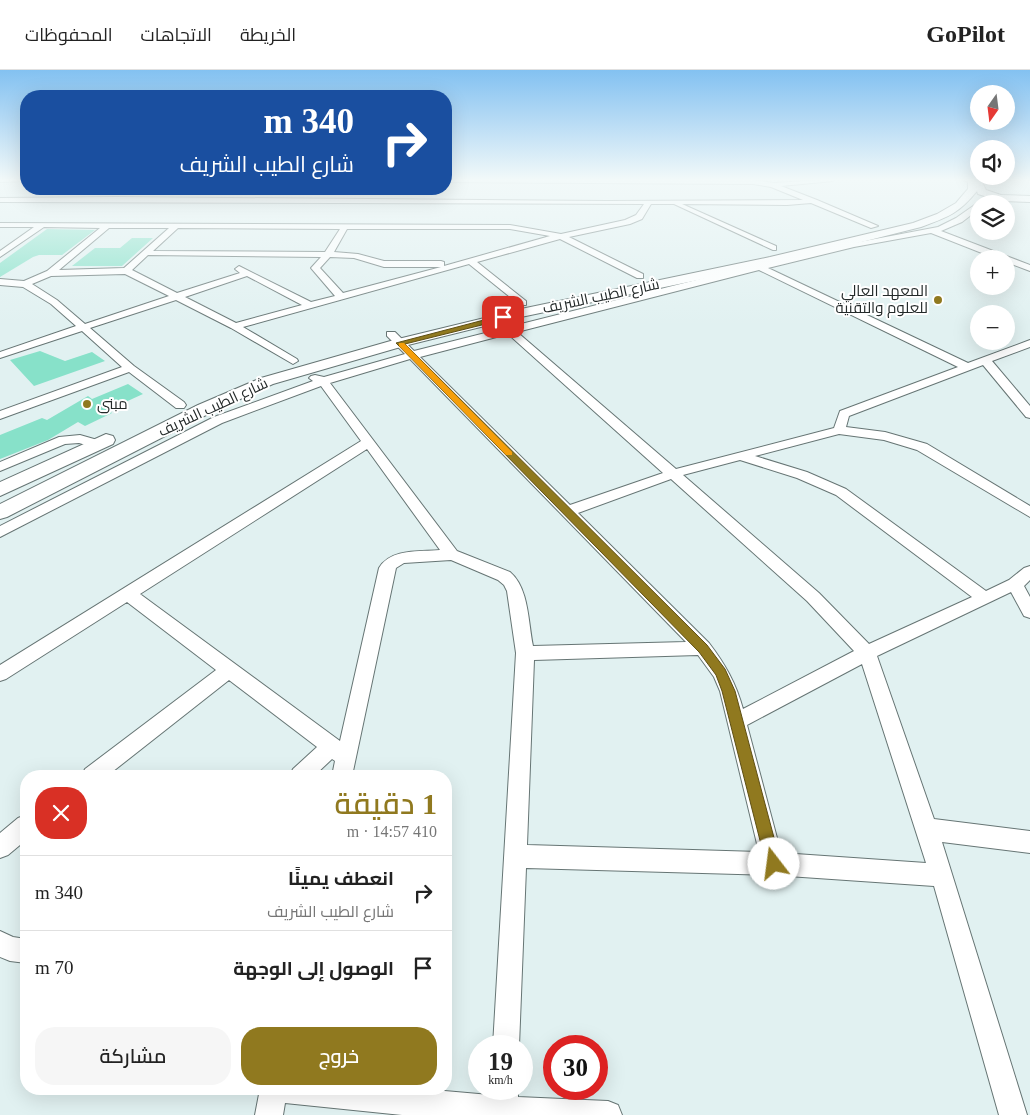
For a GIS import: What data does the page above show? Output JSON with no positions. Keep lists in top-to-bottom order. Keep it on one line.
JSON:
{"streets":{"main road":["شارع الطيب الشريف"]},"places":["المعهد العالي للعلوم والتقنية","مبنى"],"north":"bottom","page":{"header":"GoPilot","nav":["الخريطة","الاتجاهات","المحفوظات"],"map_buttons":["+","−"],"turn":["340 m","شارع الطيب الشريف"],"heading":["1 دقيقة","410 m · 14:57"],"list":[{"name":"انعطف يمينًا","note":"شارع الطيب الشريف","value":"340 m"},{"name":"الوصول إلى الوجهة","value":"70 m"}],"buttons":["خروج","مشاركة"],"speed":"19 km/h","limit":"30"}}
